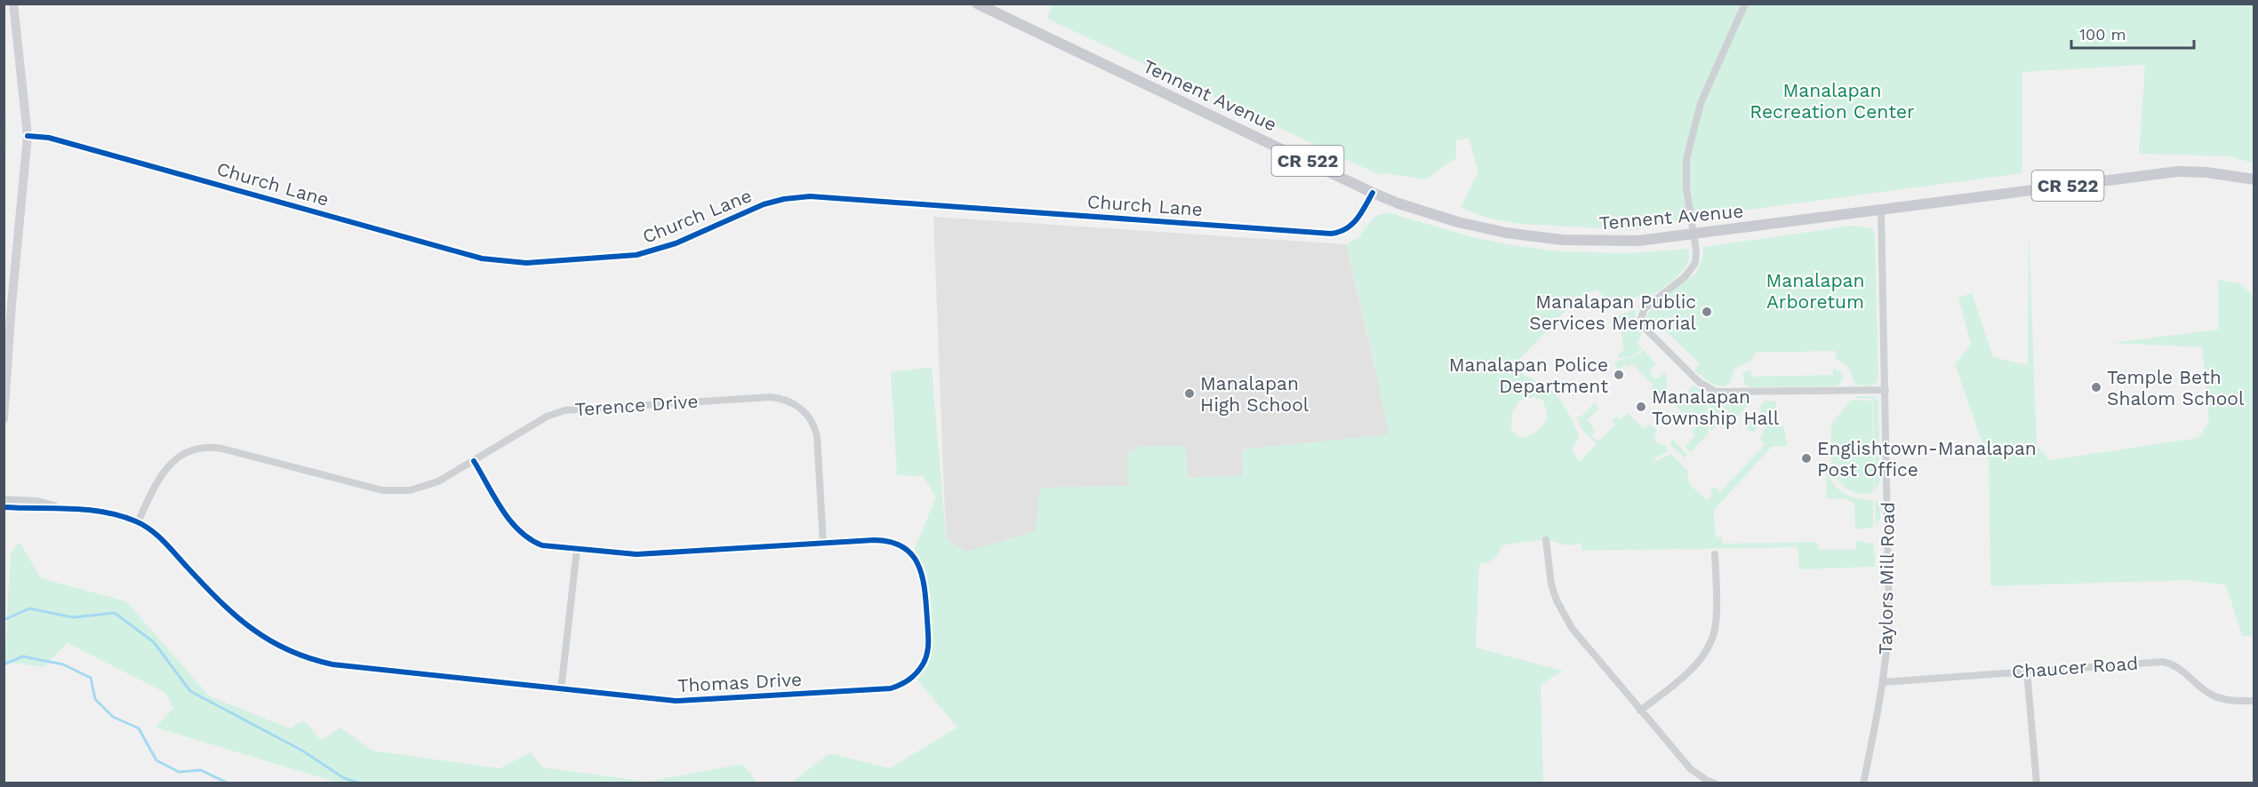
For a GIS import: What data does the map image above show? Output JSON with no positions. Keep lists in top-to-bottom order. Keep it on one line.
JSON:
{"streets":{"main road":["Tennent Avenue","CR 522"],"street":["Church Lane","Terence Drive","Taylors Mill Road","Chaucer Road","Thomas Drive"]},"crossings":[["Tennent Avenue","Church Lane"],["Tennent Avenue","Taylors Mill Road"],["Terence Drive","Thomas Drive"],["Taylors Mill Road","Chaucer Road"]],"parks":["Manalapan Recreation Center","Manalapan Arboretum"],"places":["Manalapan Public Services Memorial","Manalapan Police Department","Temple Beth Shalom School","Manalapan High School","Manalapan Township Hall","Englishtown-Manalapan Post Office"],"scale_bar":"100 m"}
